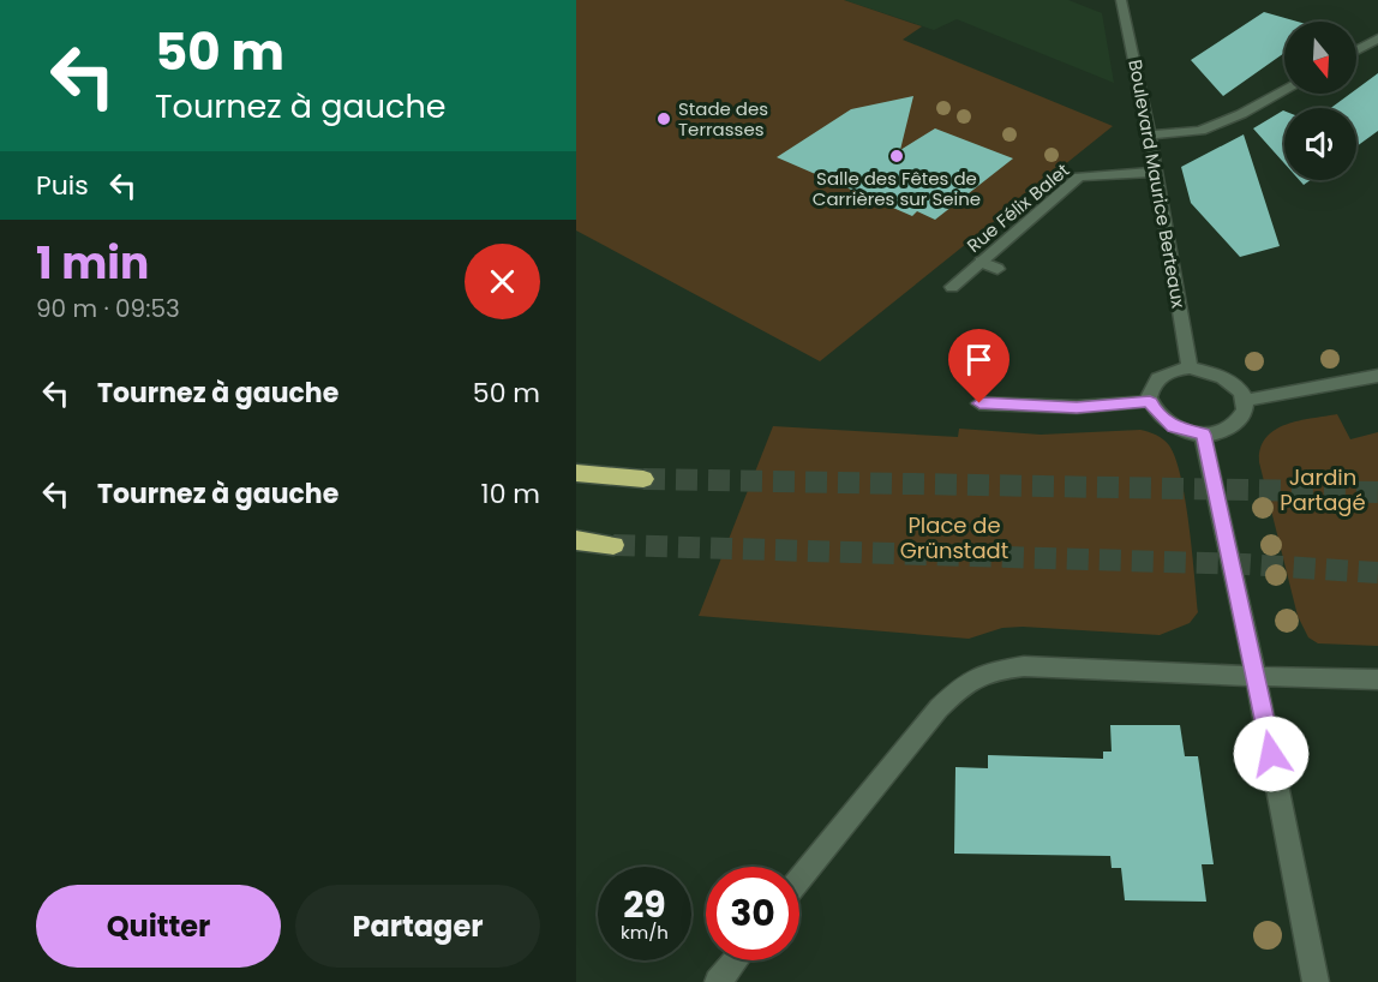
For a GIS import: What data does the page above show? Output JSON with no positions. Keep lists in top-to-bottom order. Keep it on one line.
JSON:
{"streets":{"street":["Boulevard Maurice Berteaux","Rue Félix Balet"]},"crossings":[["Boulevard Maurice Berteaux","Rue Félix Balet"]],"parks":["Jardin Partagé","Place de Grünstadt"],"places":["Stade des Terrasses","Salle des Fêtes de Carrières sur Seine"],"north":"bottom","page":{"turn":["50 m","Tournez à gauche"],"then":"Puis","heading":["1 min","90 m · 09:53"],"list":[{"name":"Tournez à gauche","value":"50 m"},{"name":"Tournez à gauche","value":"10 m"}],"speed":"29 km/h","limit":"30","buttons":["Quitter","Partager"]}}
